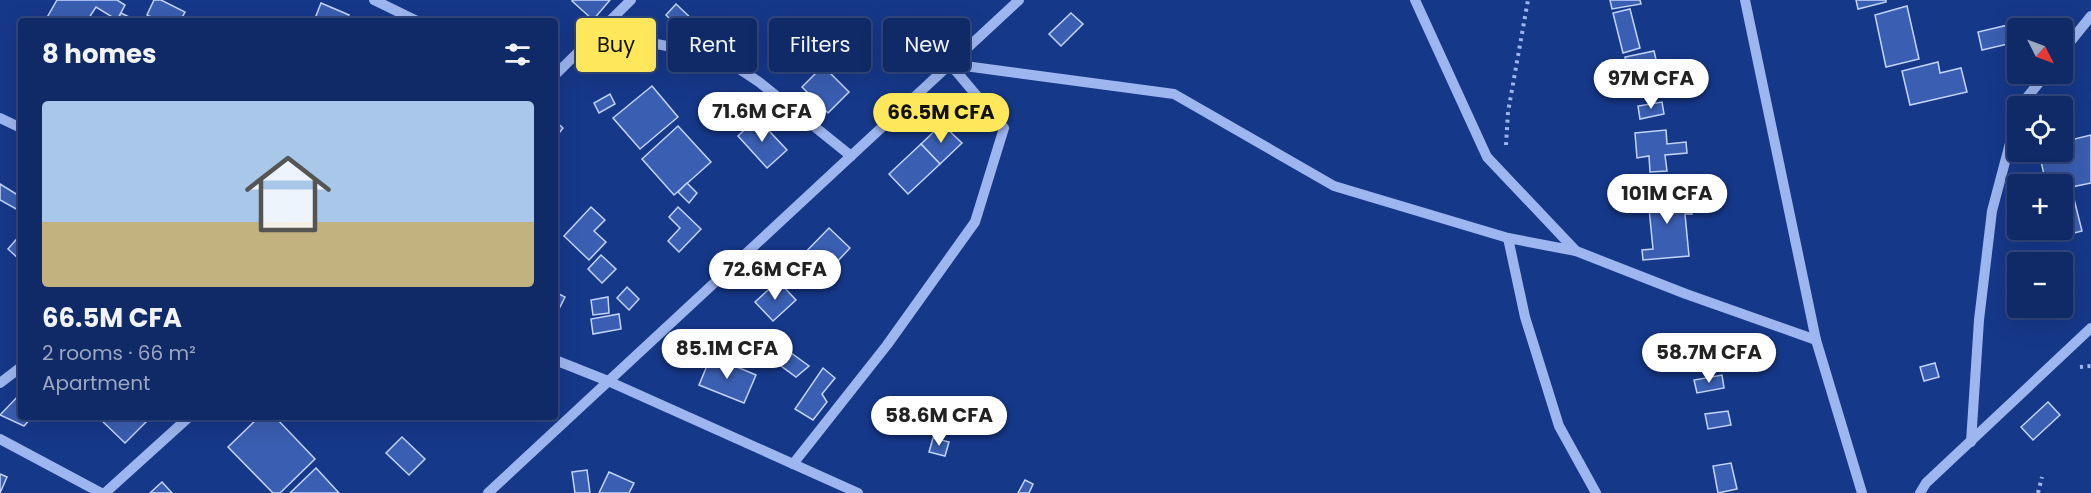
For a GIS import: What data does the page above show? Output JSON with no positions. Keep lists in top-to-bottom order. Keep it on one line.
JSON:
{"north":"bottom right","page":{"map_buttons":["+","−"],"chip":["Buy","Rent","Filters","New"],"heading":"8 homes","price":["97M CFA","71.6M CFA","66.5M CFA","101M CFA","72.6M CFA","85.1M CFA","58.7M CFA","58.6M CFA"],"list":[{"name":"66.5M CFA","note":"2 rooms · 66 m² · Apartment"}]}}
